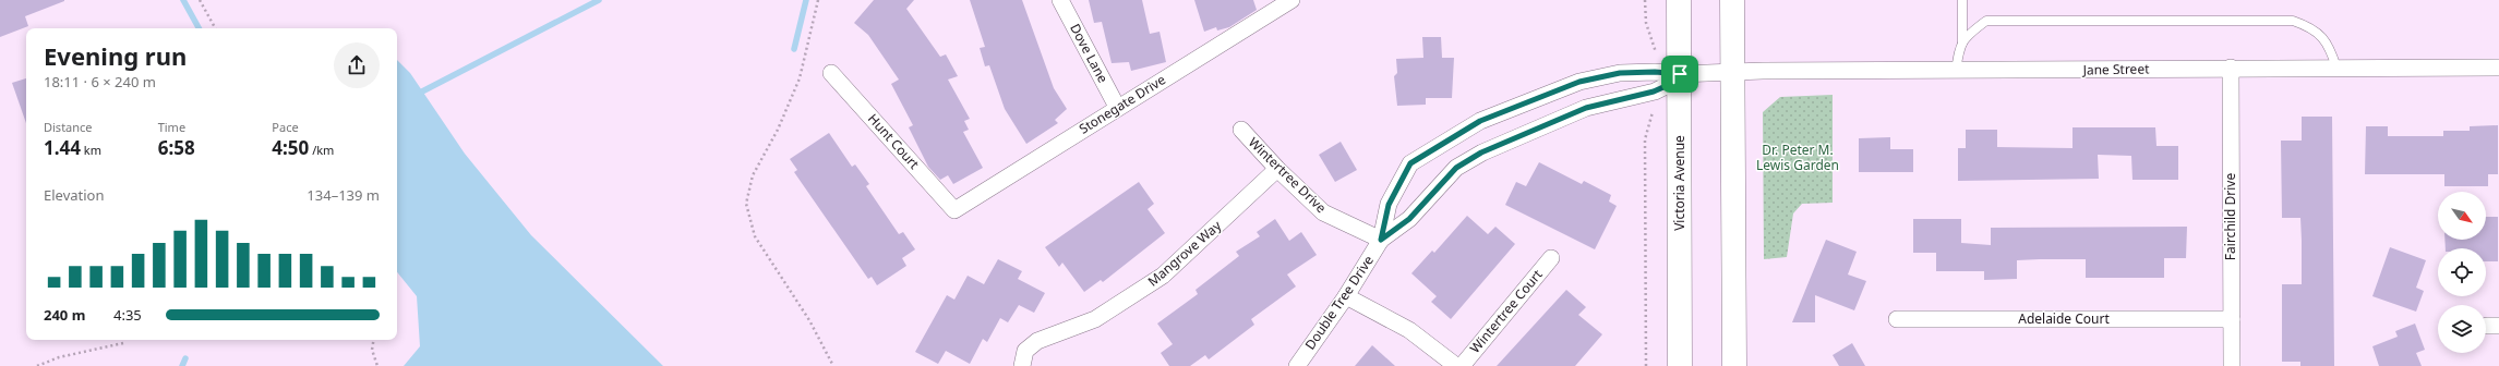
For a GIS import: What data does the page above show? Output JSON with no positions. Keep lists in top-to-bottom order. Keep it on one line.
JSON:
{"streets":{"main road":["Victoria Avenue"],"street":["Dove Lane","Jane Street","Stonegate Drive","Hunt Court","Wintertree Drive","Fairchild Drive","Mangrove Way","Double Tree Drive","Wintertree Court","Adelaide Court"]},"crossings":[["Dove Lane","Stonegate Drive"],["Jane Street","Fairchild Drive"],["Jane Street","Double Tree Drive"],["Stonegate Drive","Hunt Court"],["Wintertree Drive","Mangrove Way"],["Wintertree Drive","Double Tree Drive"],["Victoria Avenue","Double Tree Drive"],["Fairchild Drive","Adelaide Court"]],"parks":["Dr. Peter M. Lewis Garden"],"north":"bottom right","page":{"heading":["Evening run","18:11 · 6 × 240 m"],"stats":[["Distance","1.44 km"],["Time","6:58"],["Pace","4:50 /km"]],"chart":["Elevation","134–139 m"],"list":[{"name":"240 m","note":"4:35"}]}}
